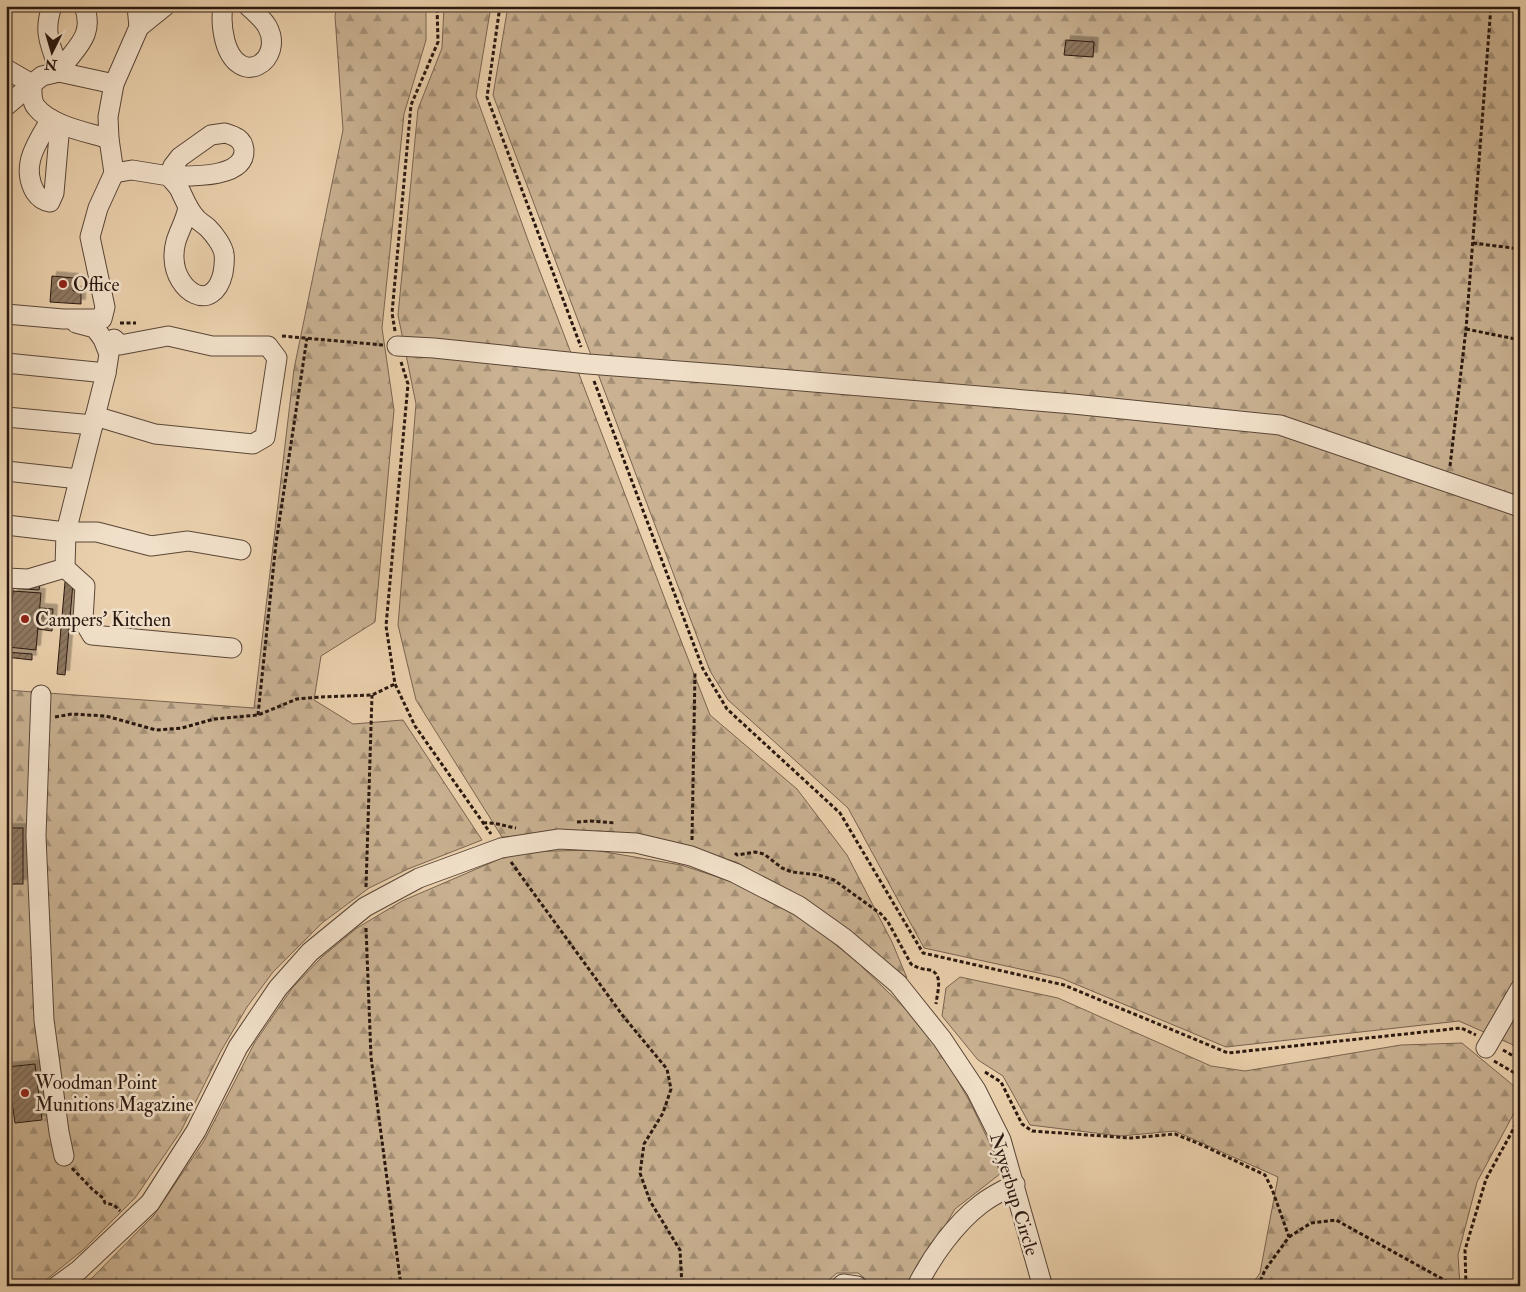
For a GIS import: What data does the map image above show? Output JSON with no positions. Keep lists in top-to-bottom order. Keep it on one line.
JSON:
{"streets":{"street":["Nyyerbup Circle"]},"places":["Office","Campers' Kitchen","Woodman Point Munitions Magazine"],"north":"bottom"}
